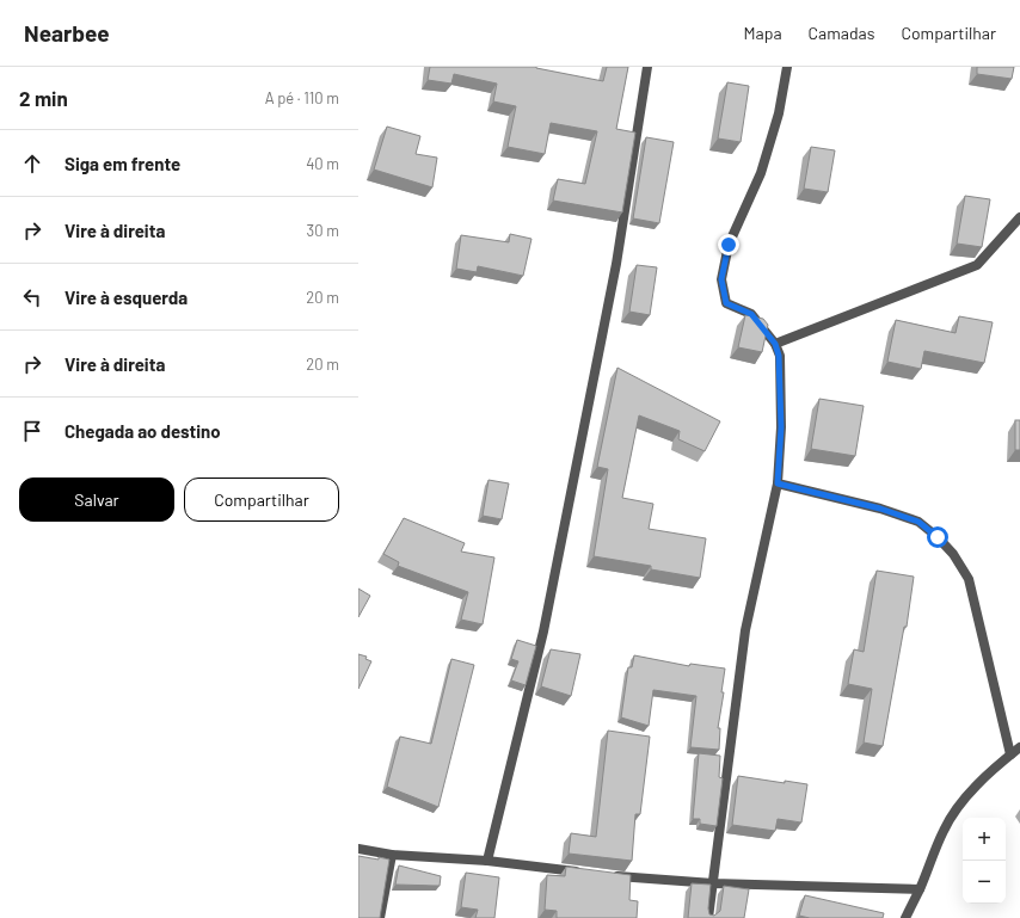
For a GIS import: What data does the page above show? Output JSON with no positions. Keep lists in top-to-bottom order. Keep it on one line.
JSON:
{"page":{"header":"Nearbee","nav":["Mapa","Camadas","Compartilhar"],"heading":["2 min","A pé · 110 m"],"list":[["Siga em frente","40 m"],["Vire à direita","30 m"],["Vire à esquerda","20 m"],["Vire à direita","20 m"],"Chegada ao destino"],"buttons":["Salvar","Compartilhar"],"map_buttons":["+","−"]}}
